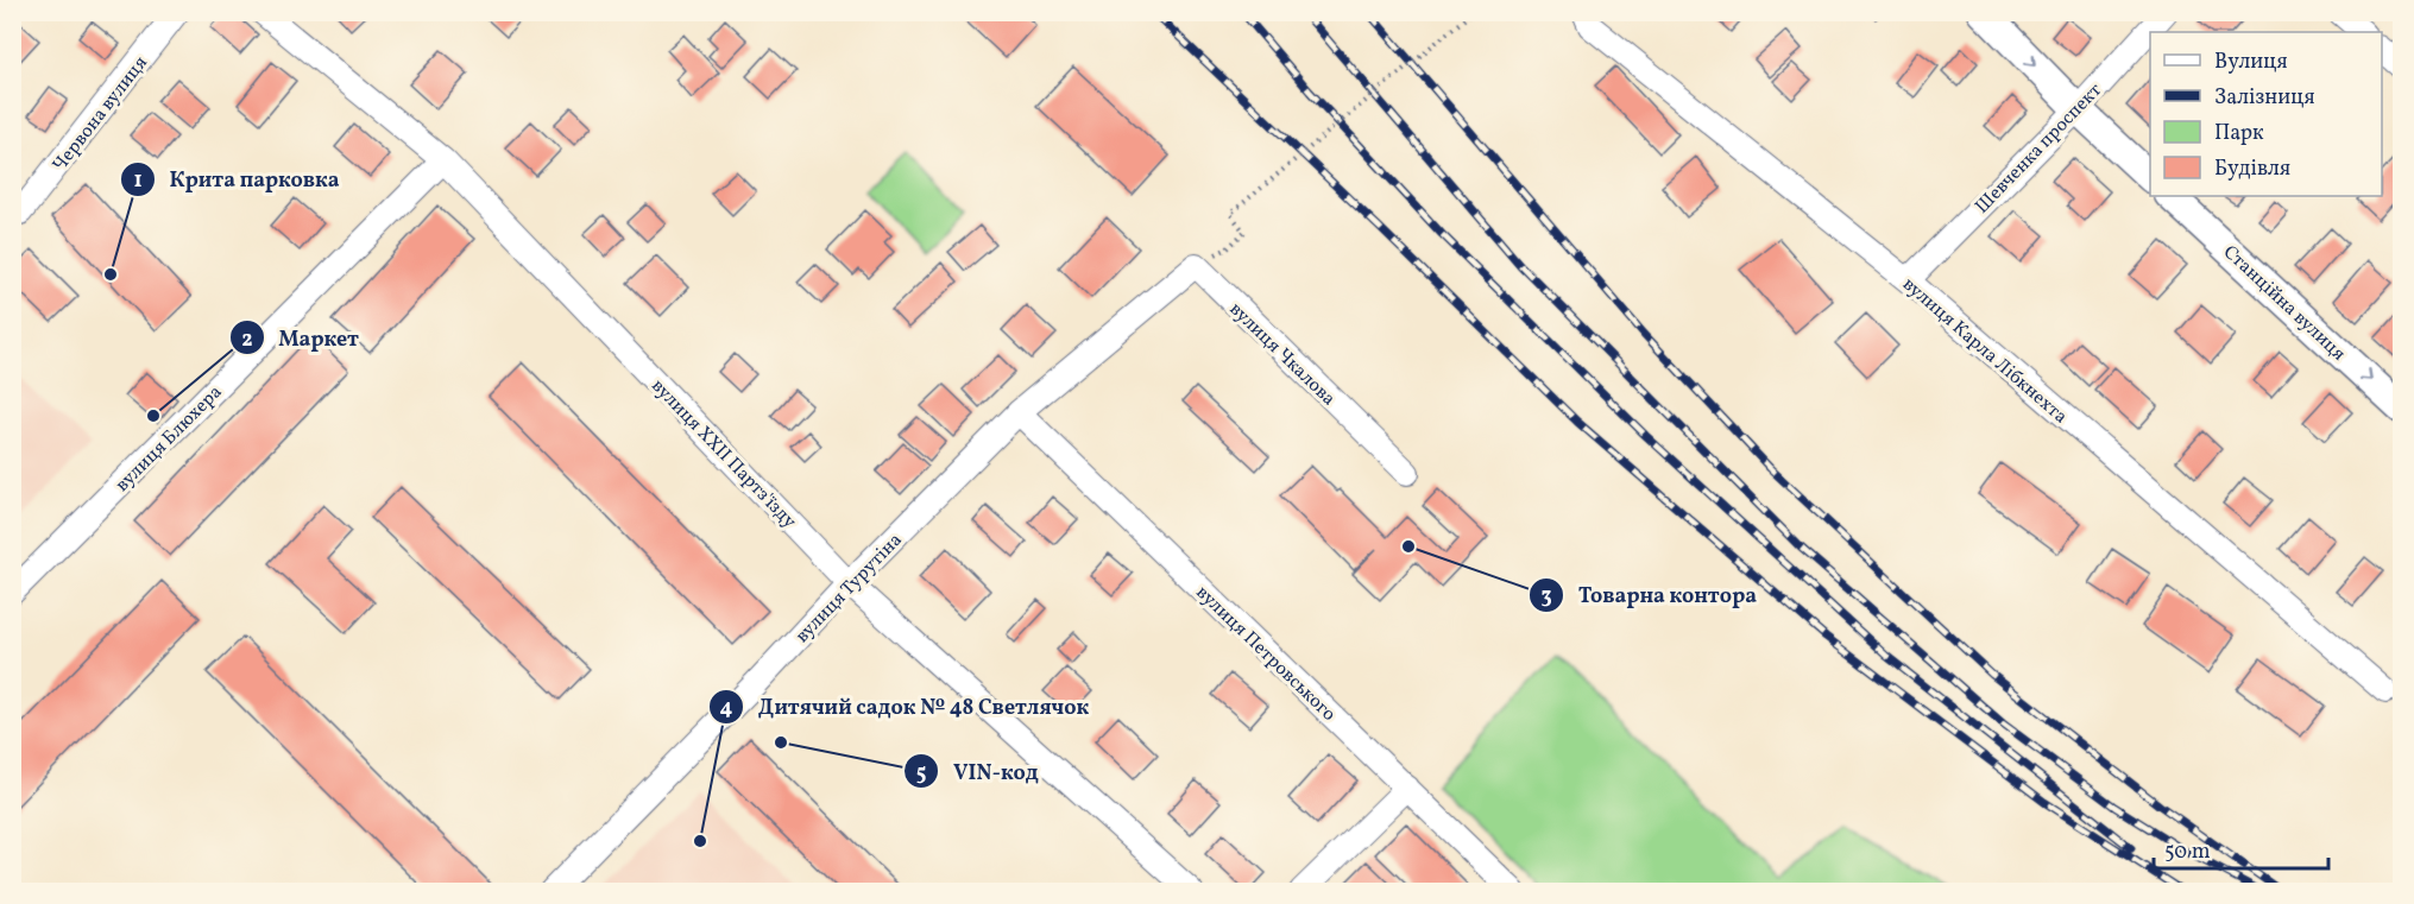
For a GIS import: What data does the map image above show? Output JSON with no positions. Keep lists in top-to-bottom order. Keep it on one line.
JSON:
{"streets":{"street":["Червона вулиця","Шевченка проспект","Станційна вулиця","вулиця Карла Лібкнехта","вулиця Чкалова","вулиця Блюхера","вулиця XXII Партз'їзду","вулиця Турутіна","вулиця Петровського"]},"crossings":[["Шевченка проспект","вулиця Карла Лібкнехта"],["вулиця Чкалова","вулиця Турутіна"],["вулиця Блюхера","вулиця XXII Партз'їзду"],["вулиця XXII Партз'їзду","вулиця Турутіна"],["вулиця Турутіна","вулиця Петровського"]],"one_way":["Станційна вулиця"],"places":["Крита парковка","Маркет","Товарна контора","VIN-код","Дитячий садок № 48 Светлячок"],"legend":["Вулиця","Залізниця","Парк","Будівля"],"scale_bar":"50 m"}
